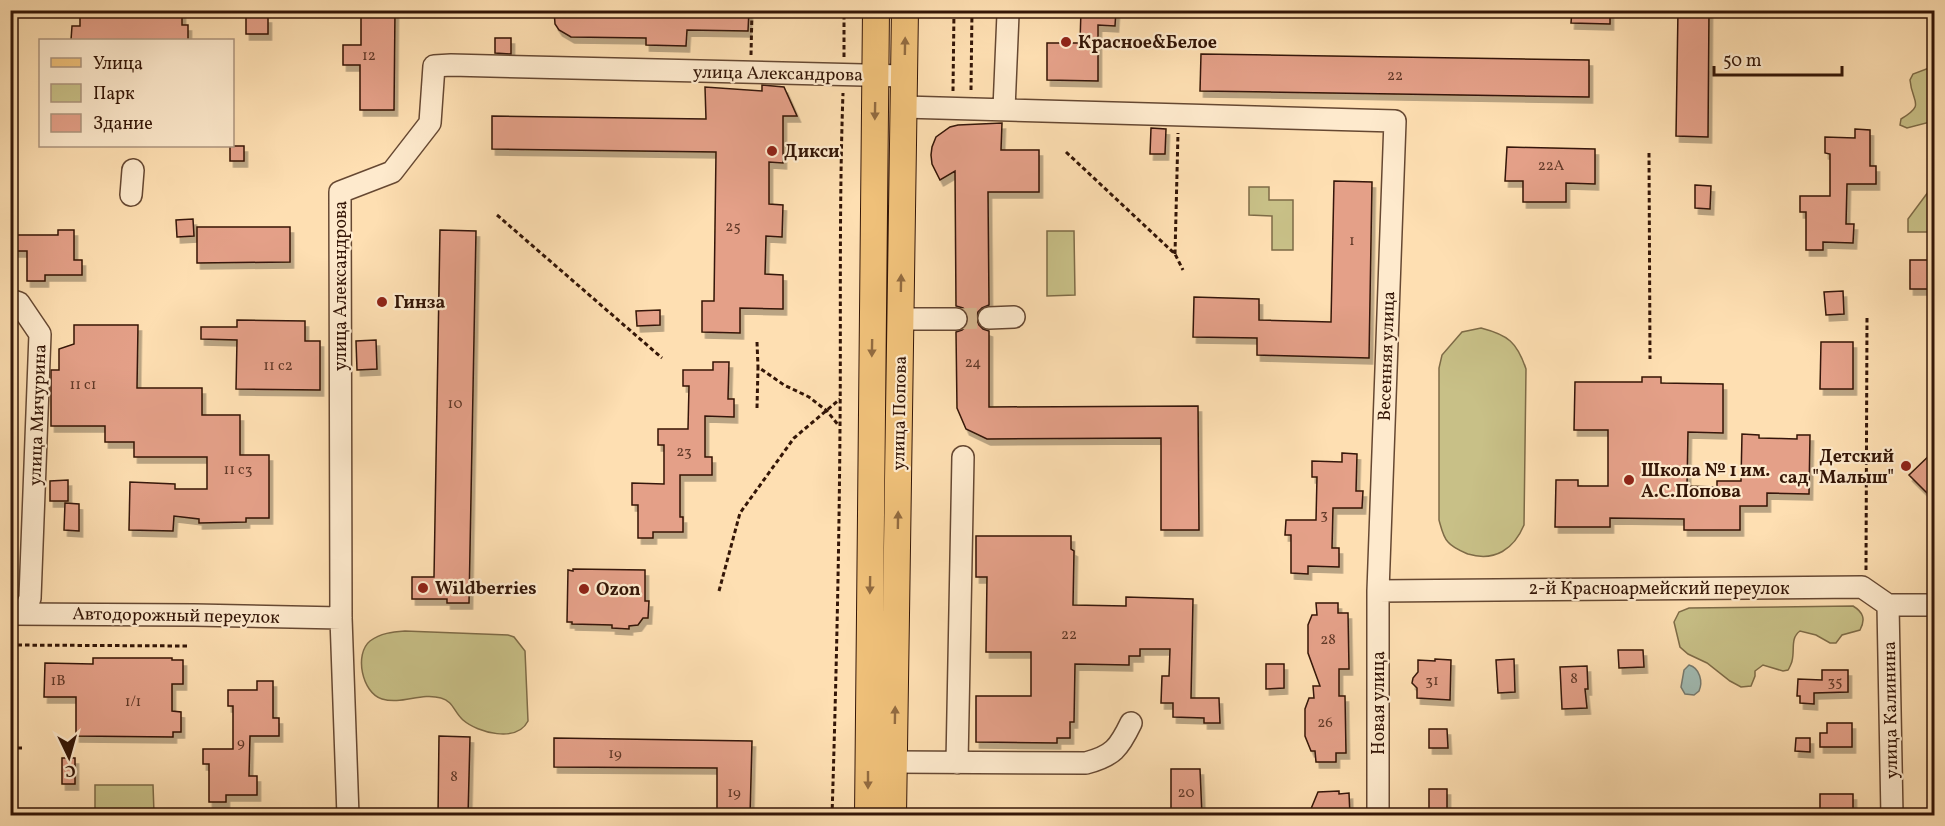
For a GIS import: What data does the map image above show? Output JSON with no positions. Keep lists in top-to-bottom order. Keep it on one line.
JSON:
{"streets":{"main road":["улица Попова"],"street":["улица Александрова","Весенняя улица","улица Мичурина","2-й Красноармейский переулок","Автодорожный переулок","Новая улица","улица Калинина"]},"crossings":[["улица Александрова","улица Попова"],["улица Александрова","Автодорожный переулок"],["Весенняя улица","2-й Красноармейский переулок"],["Весенняя улица","Новая улица"],["улица Мичурина","Автодорожный переулок"],["2-й Красноармейский переулок","Новая улица"],["2-й Красноармейский переулок","улица Калинина"]],"places":["Красное&Белое","Дикси","Гинза","Детский сад \"Малыш\"","Школа № 1 им. А.С.Попова","Wildberries","Ozon"],"house_numbers":["12","22","22А","25","1","24","11 с2","11 с1","10","23","11 с3","3","22","28","8","1В","31","35","1/1","26","9","19","8","19","20"],"legend":["Улица","Парк","Здание"],"scale_bar":"50 m","north":"bottom"}
